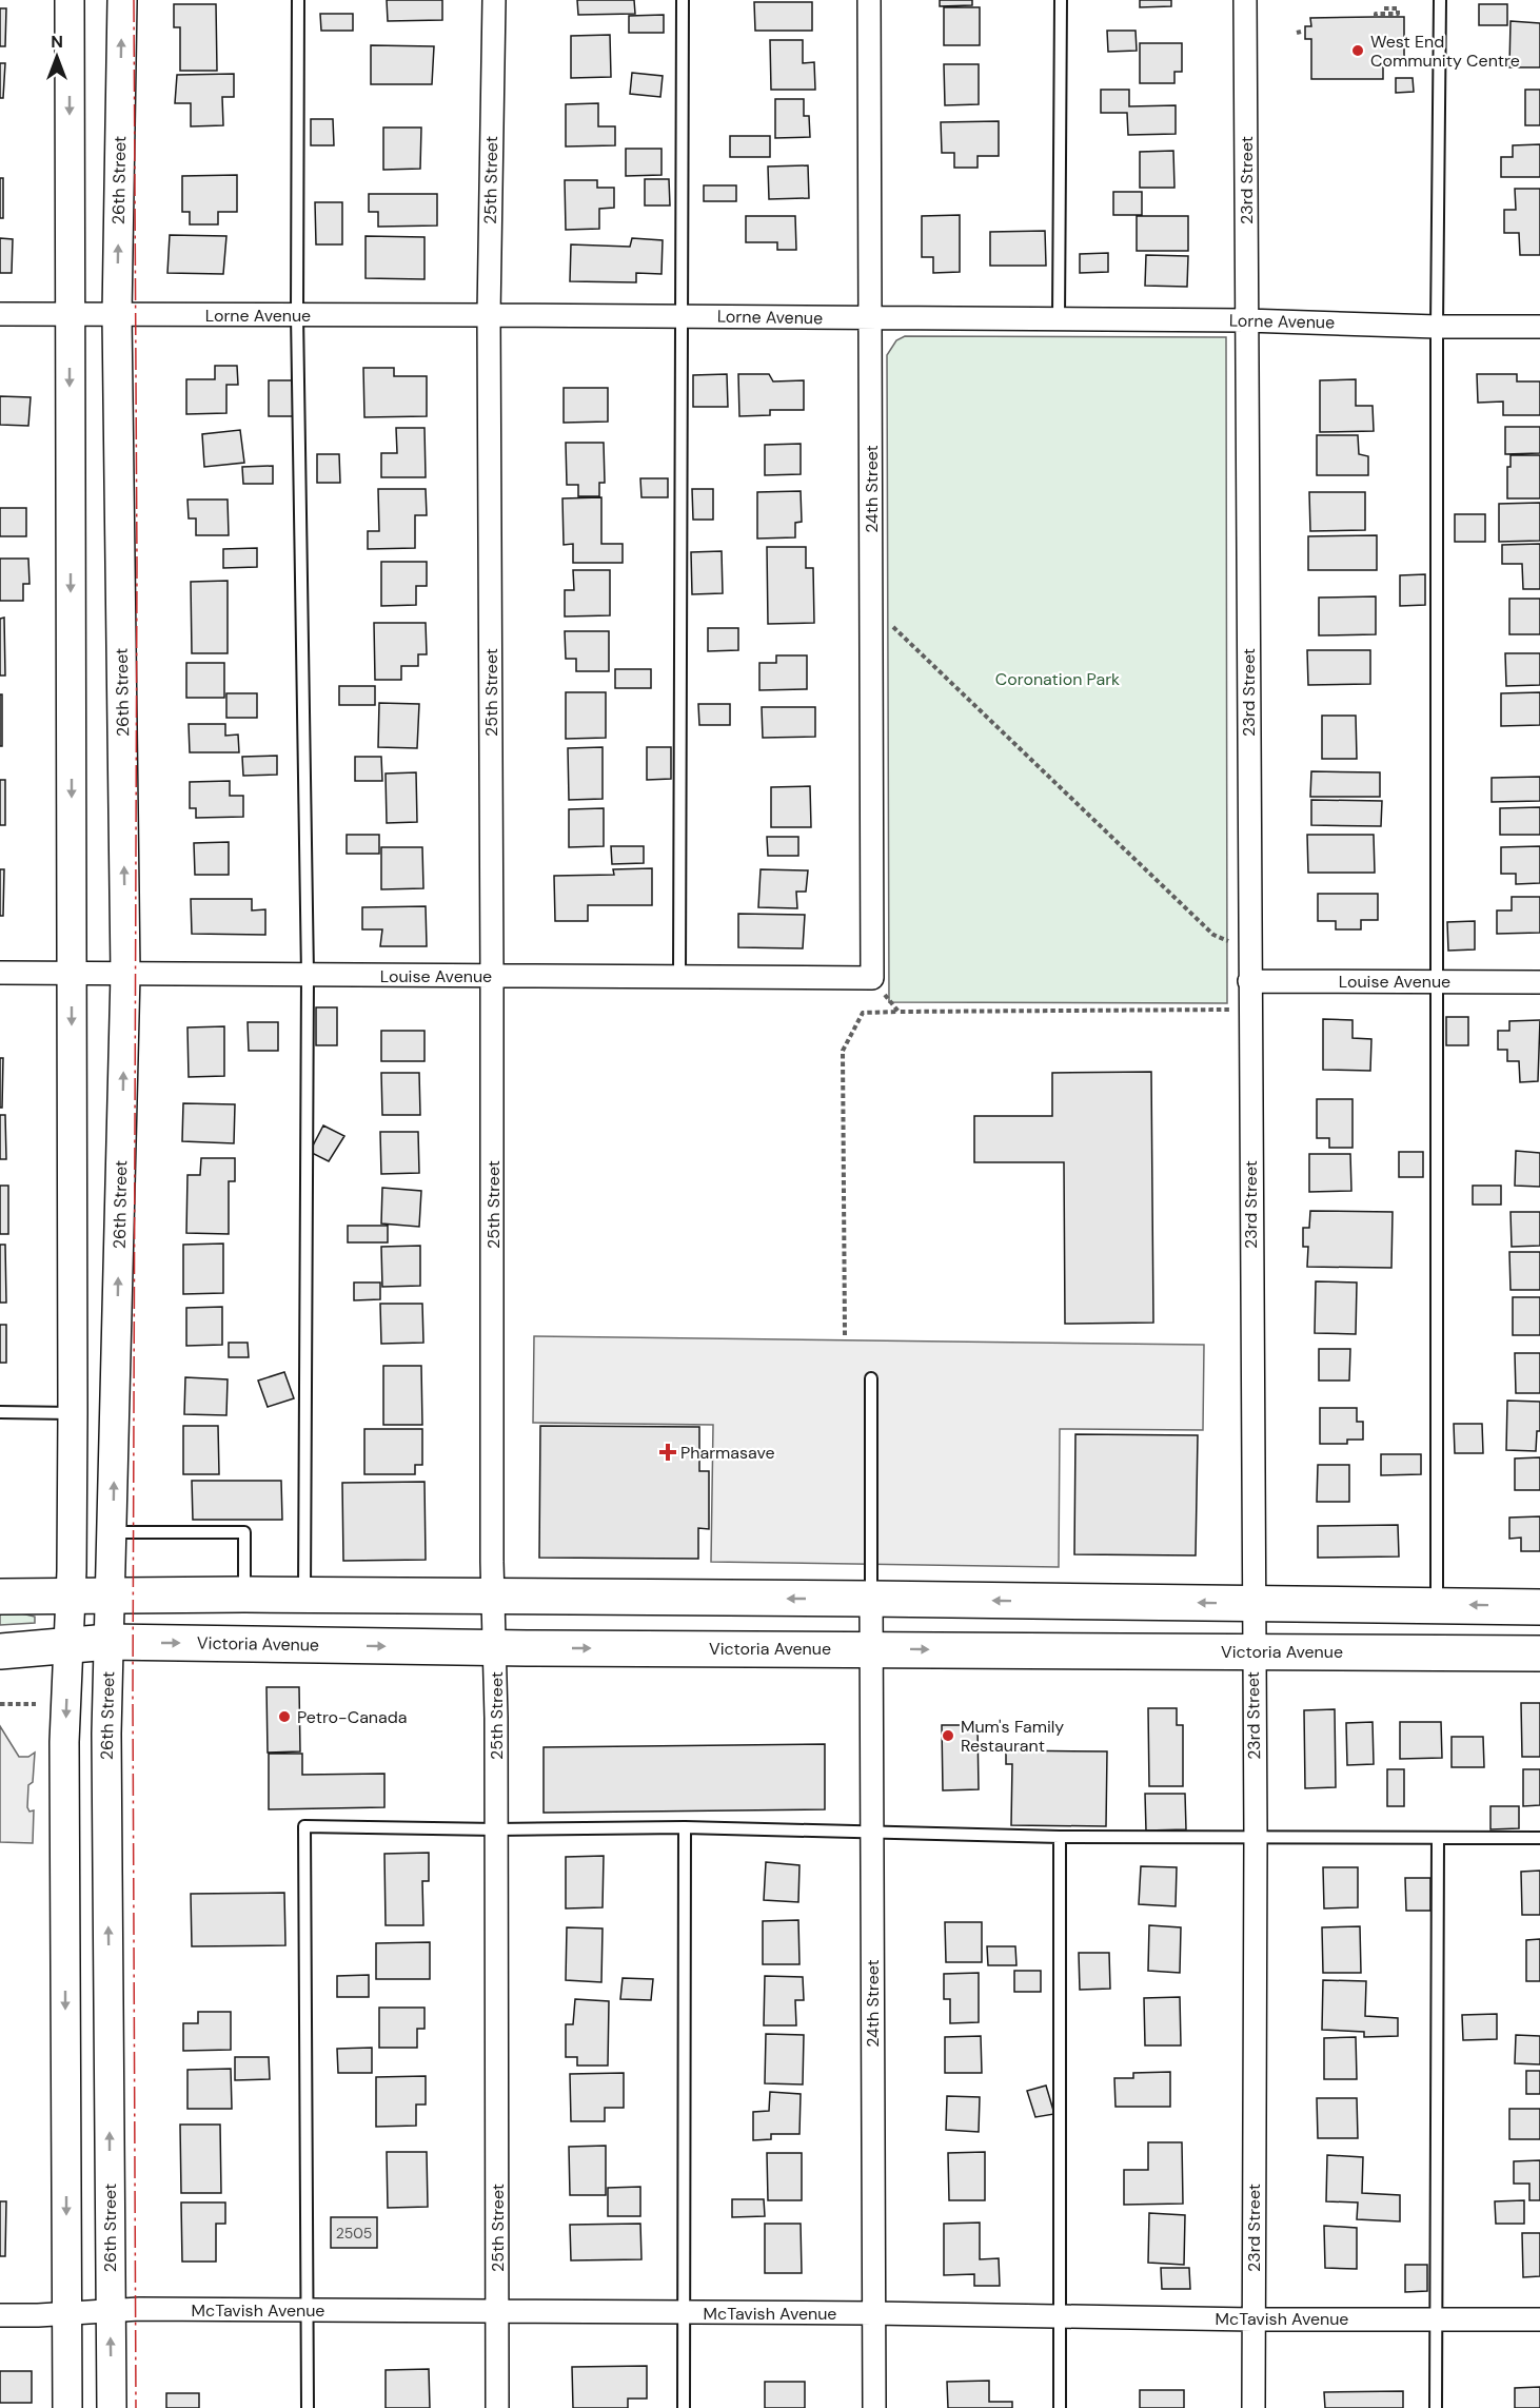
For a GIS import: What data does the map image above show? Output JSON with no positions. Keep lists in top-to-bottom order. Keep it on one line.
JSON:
{"streets":{"main road":["Victoria Avenue"],"street":["26th Street","25th Street","23rd Street","Lorne Avenue","24th Street","Louise Avenue","McTavish Avenue"]},"crossings":[["26th Street","Lorne Avenue"],["26th Street","Louise Avenue"],["26th Street","Victoria Avenue"],["26th Street","McTavish Avenue"],["25th Street","Lorne Avenue"],["25th Street","Louise Avenue"],["25th Street","Victoria Avenue"],["25th Street","McTavish Avenue"],["23rd Street","Lorne Avenue"],["23rd Street","Louise Avenue"],["23rd Street","Victoria Avenue"],["23rd Street","McTavish Avenue"],["Lorne Avenue","24th Street"],["24th Street","Louise Avenue"],["24th Street","Victoria Avenue"],["24th Street","McTavish Avenue"]],"parks":["Coronation Park"],"places":{"other":["West End Community Centre","Petro-Canada","Mum's Family Restaurant"],"health":["Pharmasave"]},"house_numbers":["2505"],"north":"top"}
